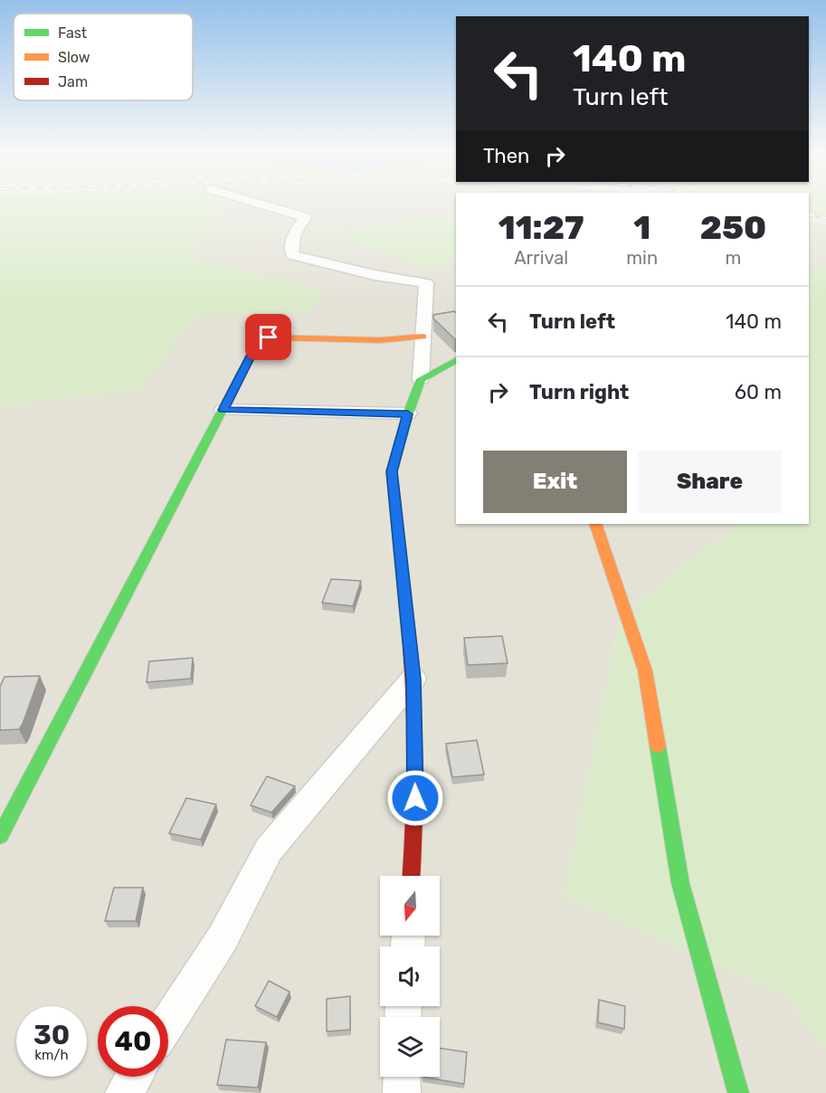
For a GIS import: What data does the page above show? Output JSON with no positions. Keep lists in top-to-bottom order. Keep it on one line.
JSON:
{"legend":["Fast","Slow","Jam"],"north":"bottom","page":{"turn":["140 m","Turn left"],"then":"Then","eta":["11:27","Arrival","1","min","250","m"],"list":[{"name":"Turn left","value":"140 m"},{"name":"Turn right","value":"60 m"}],"buttons":["Exit","Share"],"speed":"30 km/h","limit":"40"}}
